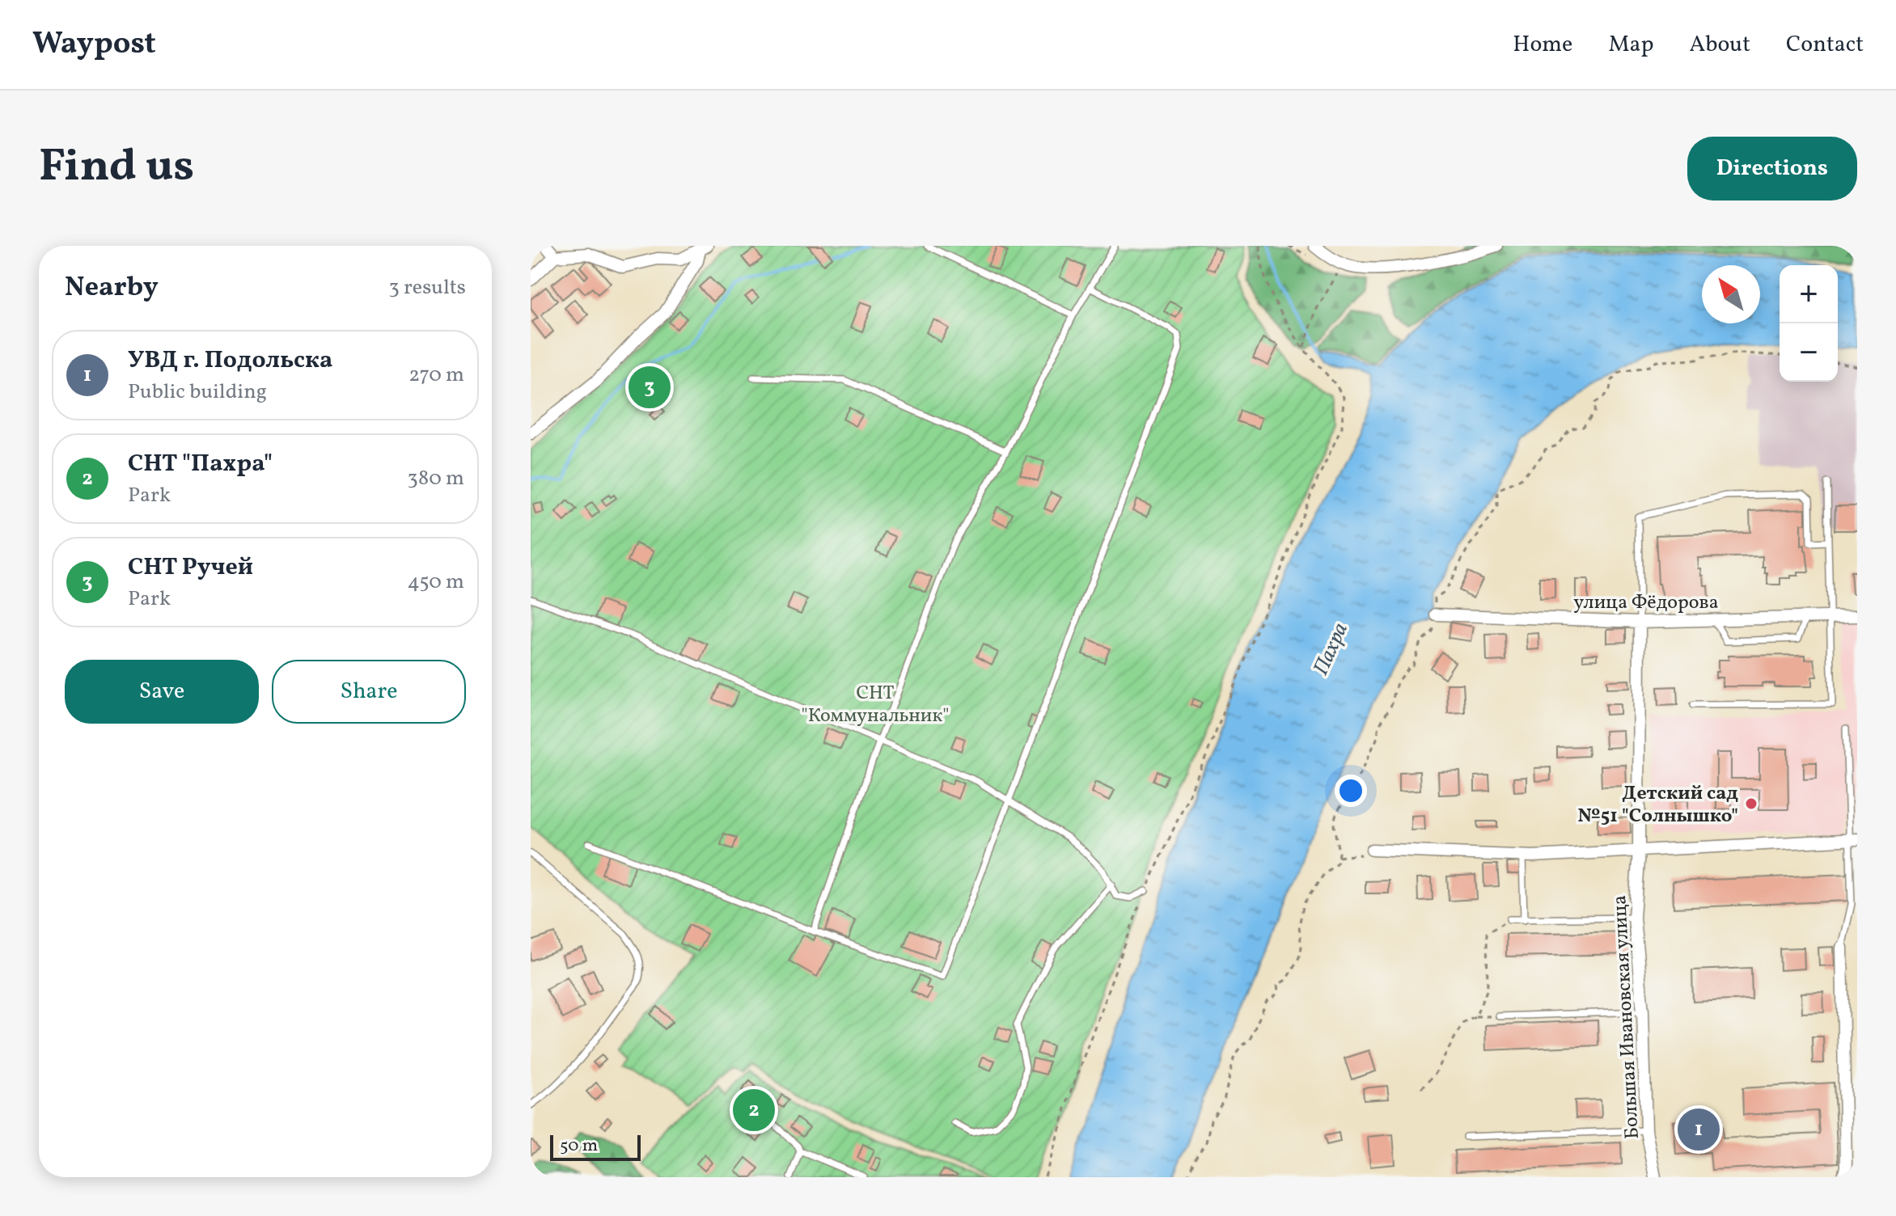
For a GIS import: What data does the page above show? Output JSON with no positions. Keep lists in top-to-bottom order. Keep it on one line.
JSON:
{"streets":{"street":["улица Фёдорова","Большая Ивановская улица"]},"crossings":[["улица Фёдорова","Большая Ивановская улица"]],"water":["Пахра"],"parks":["СНТ \"Коммунальник\""],"places":["Детский сад №51 \"Солнышко\""],"scale_bar":"50 m","north":"top left","page":{"header":"Waypost","nav":["Home","Map","About","Contact"],"title":"Find us","buttons":["Directions",["Save","Share"]],"heading":["Nearby","3 results"],"map_buttons":["+","−"],"list":[{"mark":"1","name":"УВД г. Подольска","note":"Public building","value":"270 m"},{"mark":"2","name":"СНТ \"Пахра\"","note":"Park","value":"380 m"},{"mark":"3","name":"СНТ Ручей","note":"Park","value":"450 m"}],"pins":["3","2","1"],"scale":"50 m"}}
